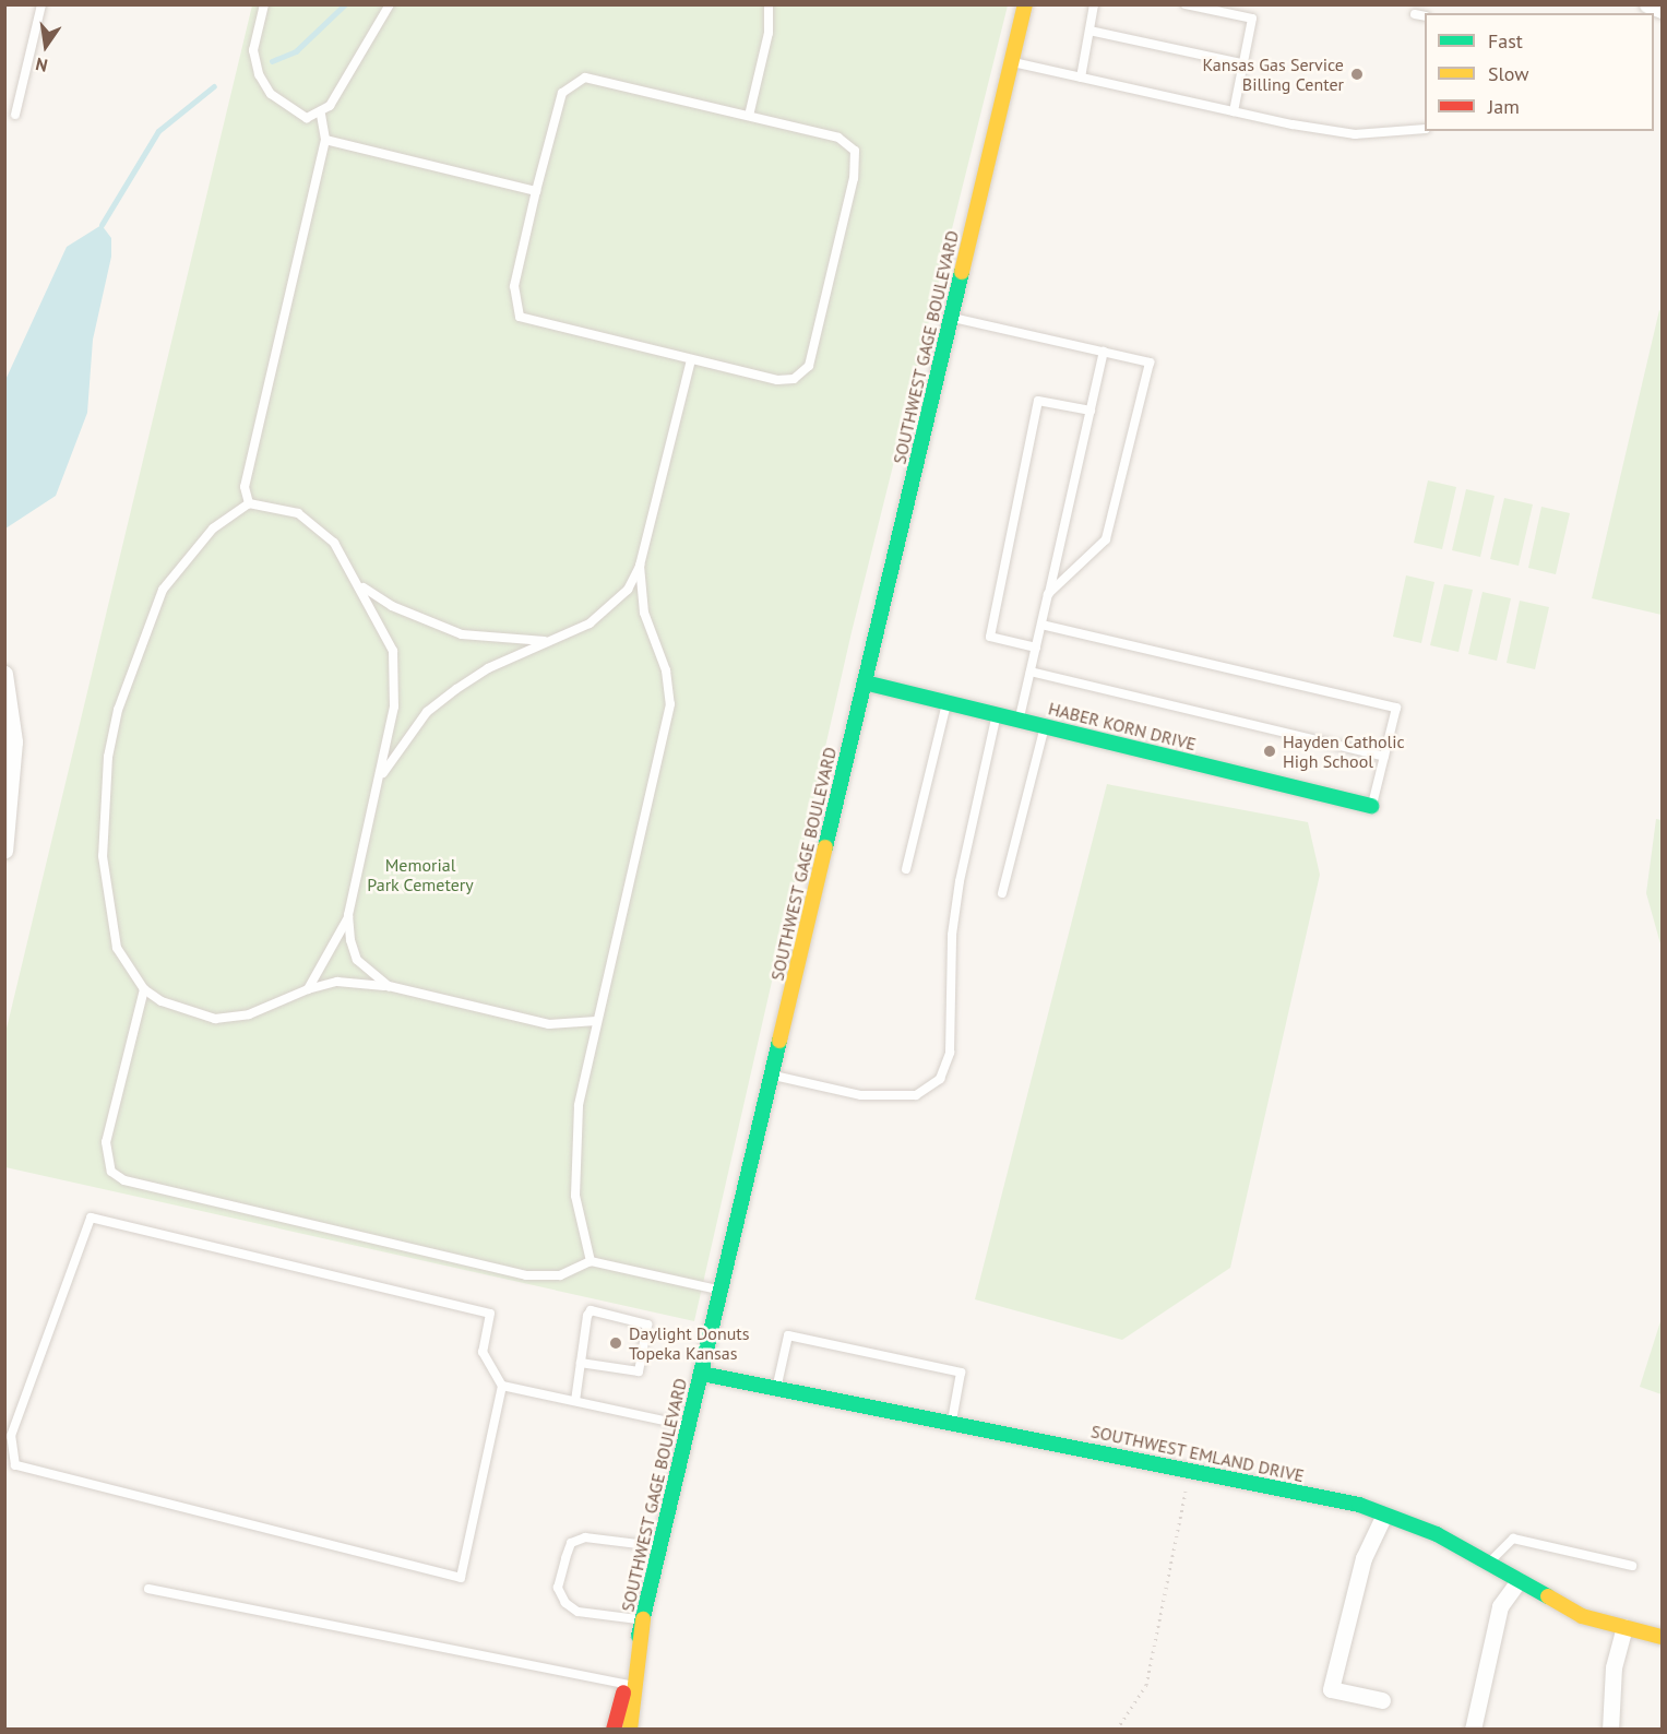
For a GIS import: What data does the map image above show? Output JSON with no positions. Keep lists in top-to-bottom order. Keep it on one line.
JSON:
{"streets":{"main road":["SOUTHWEST GAGE BOULEVARD","HABER KORN DRIVE","SOUTHWEST EMLAND DRIVE"]},"crossings":[["SOUTHWEST GAGE BOULEVARD","HABER KORN DRIVE"],["SOUTHWEST GAGE BOULEVARD","SOUTHWEST EMLAND DRIVE"]],"parks":["Memorial Park Cemetery"],"places":["Kansas Gas Service Billing Center","Hayden Catholic High School","Daylight Donuts Topeka Kansas"],"legend":["Fast","Slow","Jam"],"north":"bottom"}
